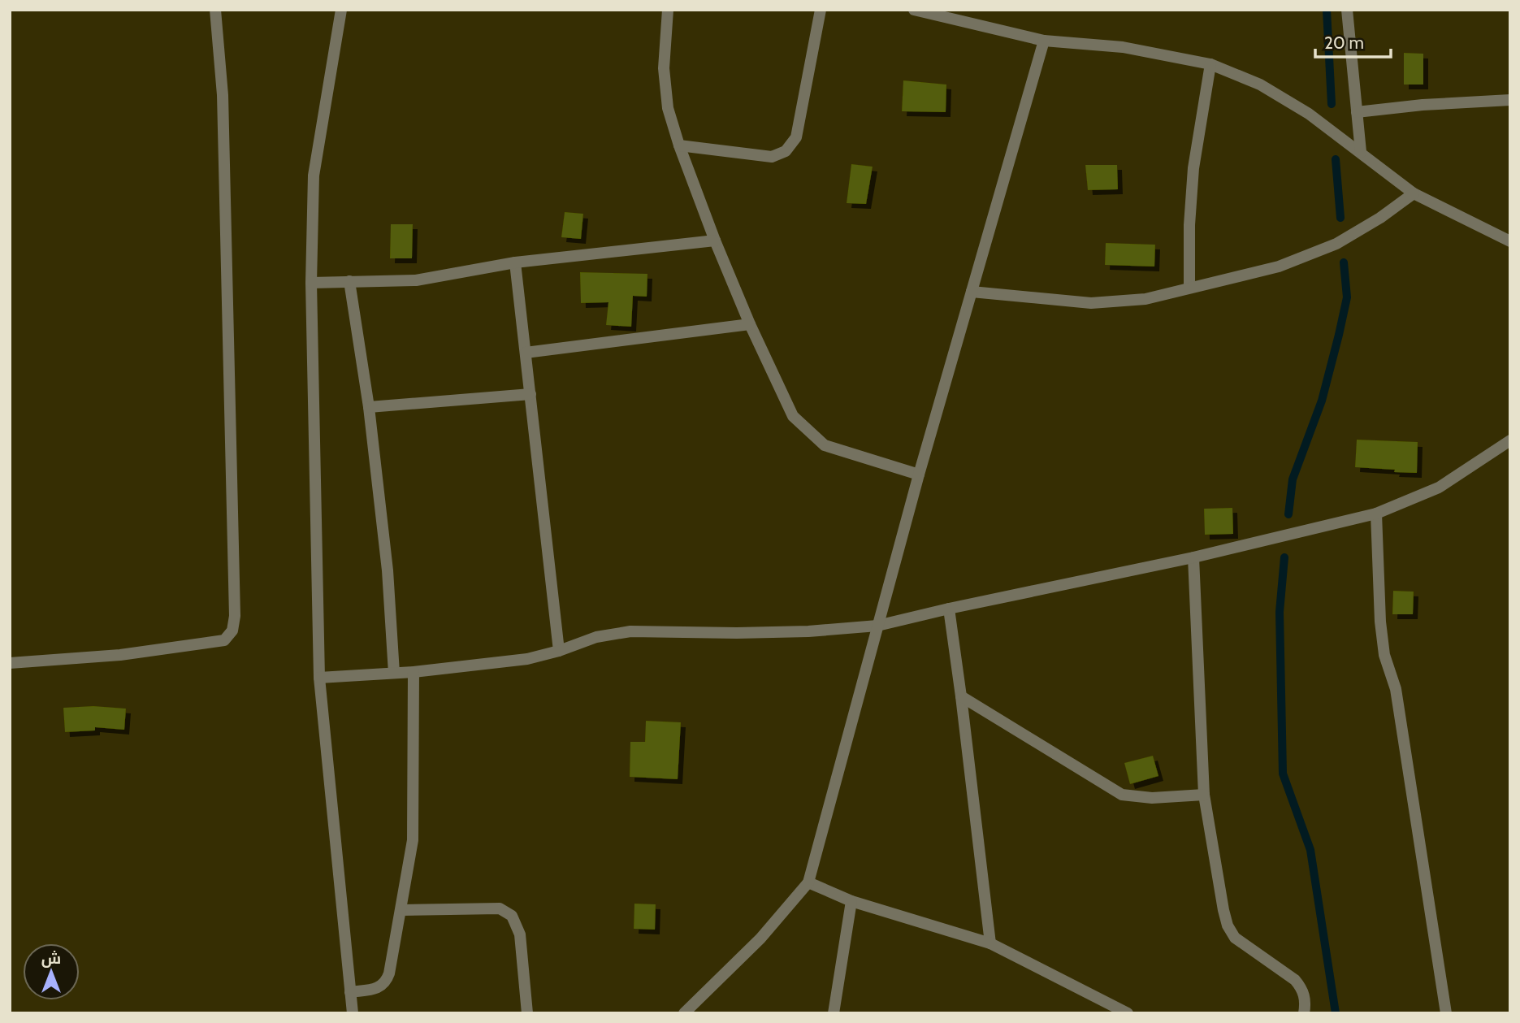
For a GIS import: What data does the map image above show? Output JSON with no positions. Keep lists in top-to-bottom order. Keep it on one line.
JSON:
{"scale_bar":"20 m","north":"top"}
